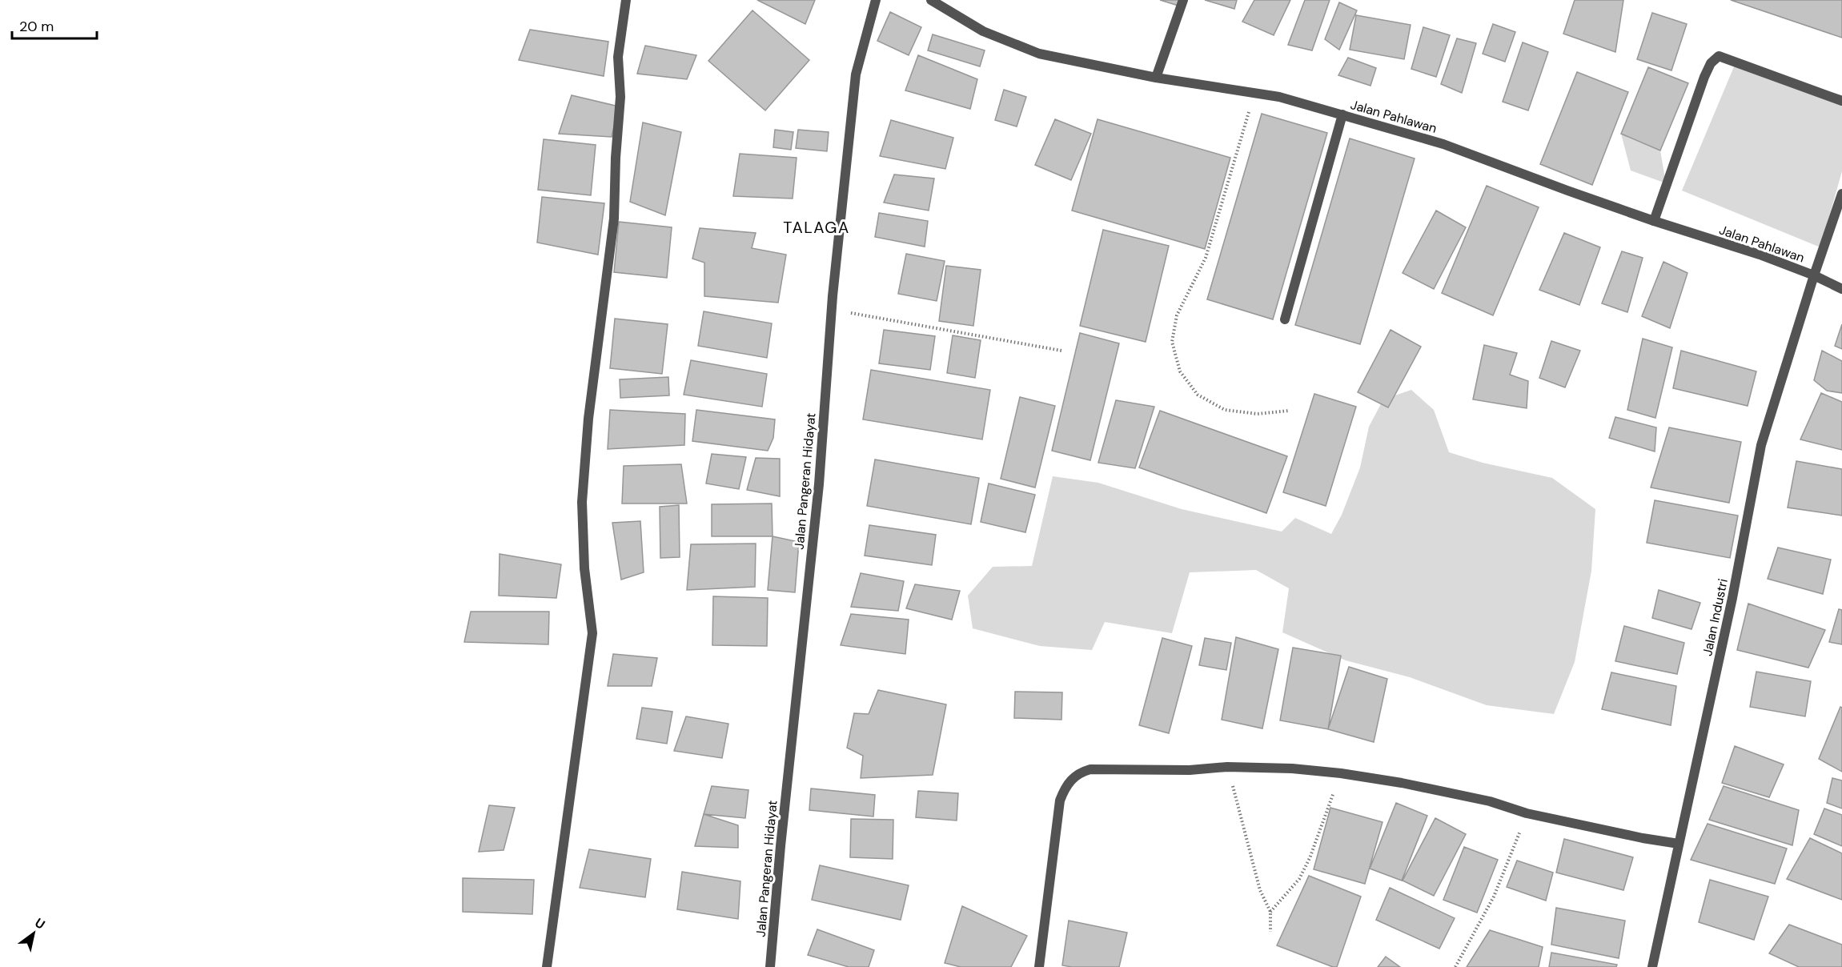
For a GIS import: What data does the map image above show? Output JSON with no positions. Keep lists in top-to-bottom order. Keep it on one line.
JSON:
{"streets":{"street":["Jalan Pahlawan","Jalan Pangeran Hidayat","Jalan Industri"]},"crossings":[["Jalan Pahlawan","Jalan Industri"]],"districts":["TALAGA"],"scale_bar":"20 m","north":"top right"}
